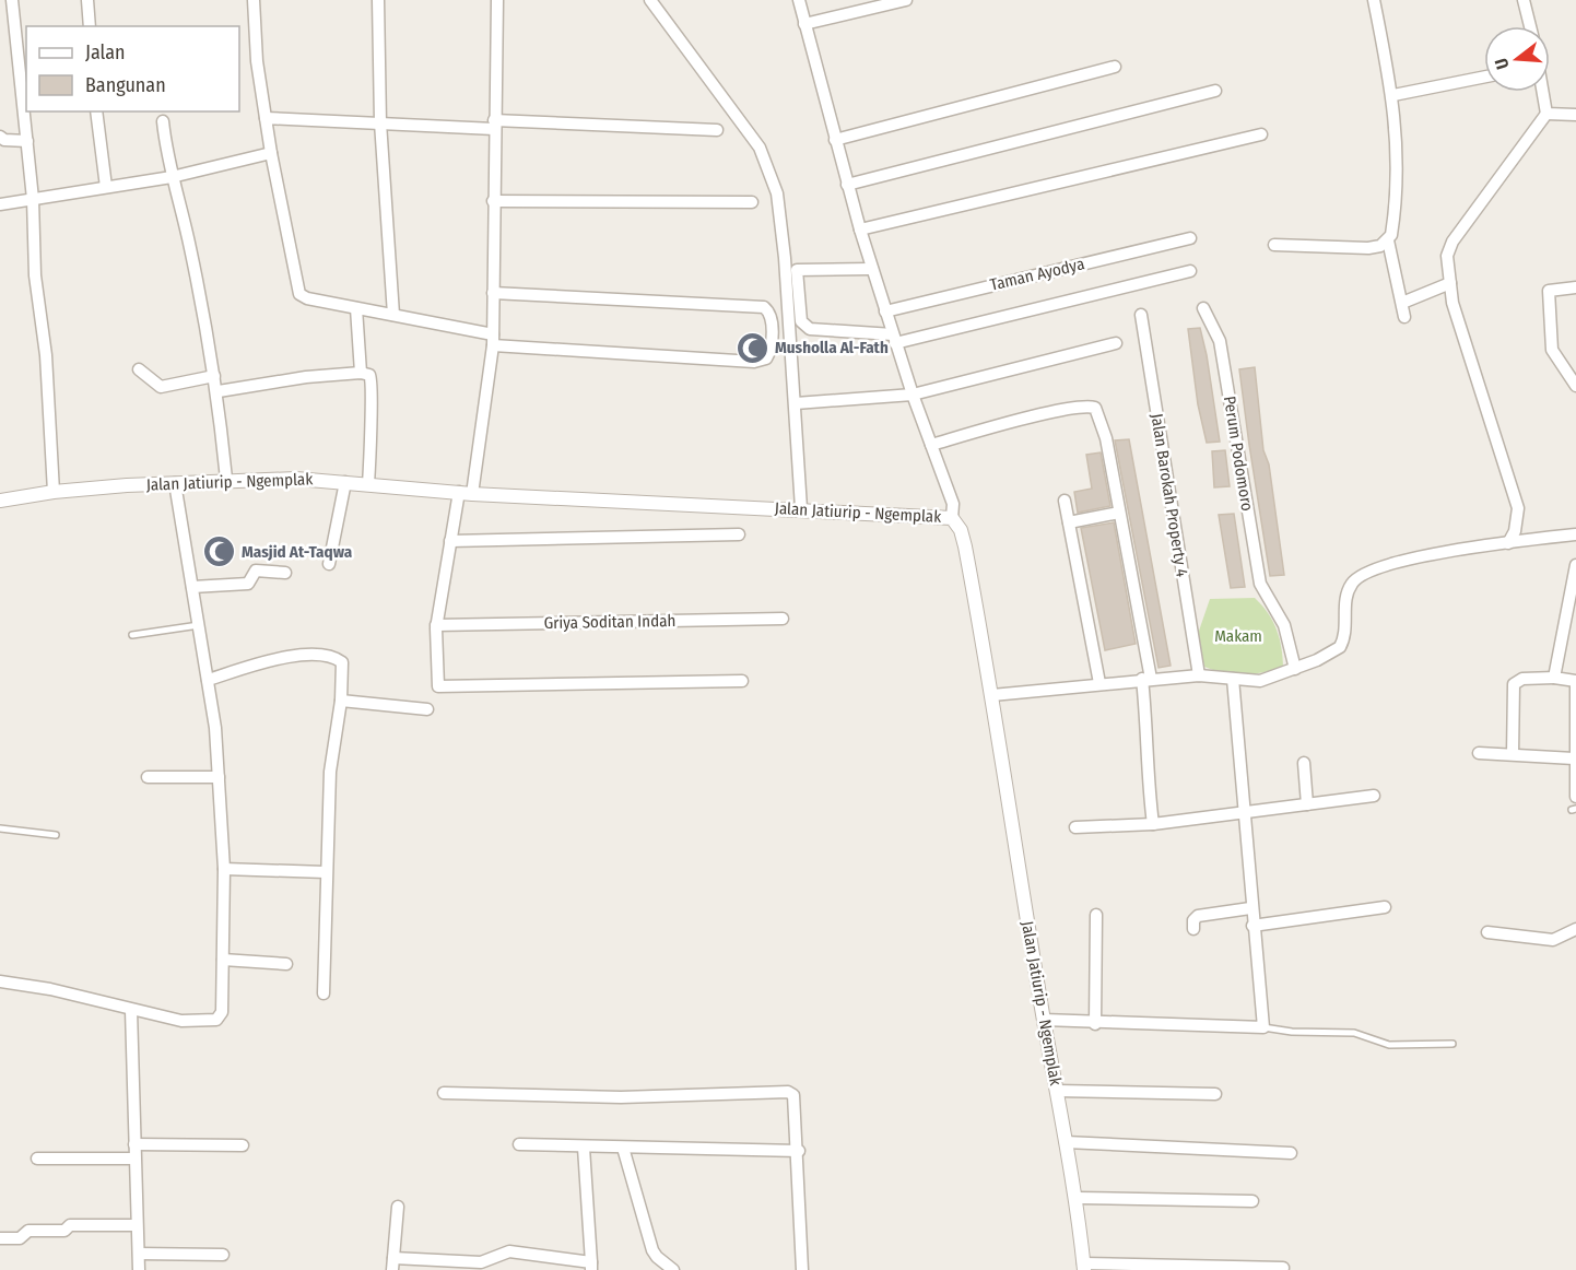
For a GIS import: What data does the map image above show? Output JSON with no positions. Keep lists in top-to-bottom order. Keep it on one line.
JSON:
{"streets":{"street":["Taman Ayodya","Perum Podomoro","Jalan Jatiurip - Ngemplak","Jalan Barokah Property 4","Griya Soditan Indah"]},"parks":["Makam"],"places":{"mosque":["Musholla Al-Fath","Masjid At-Taqwa"]},"legend":["Jalan","Bangunan"],"north":"left"}
